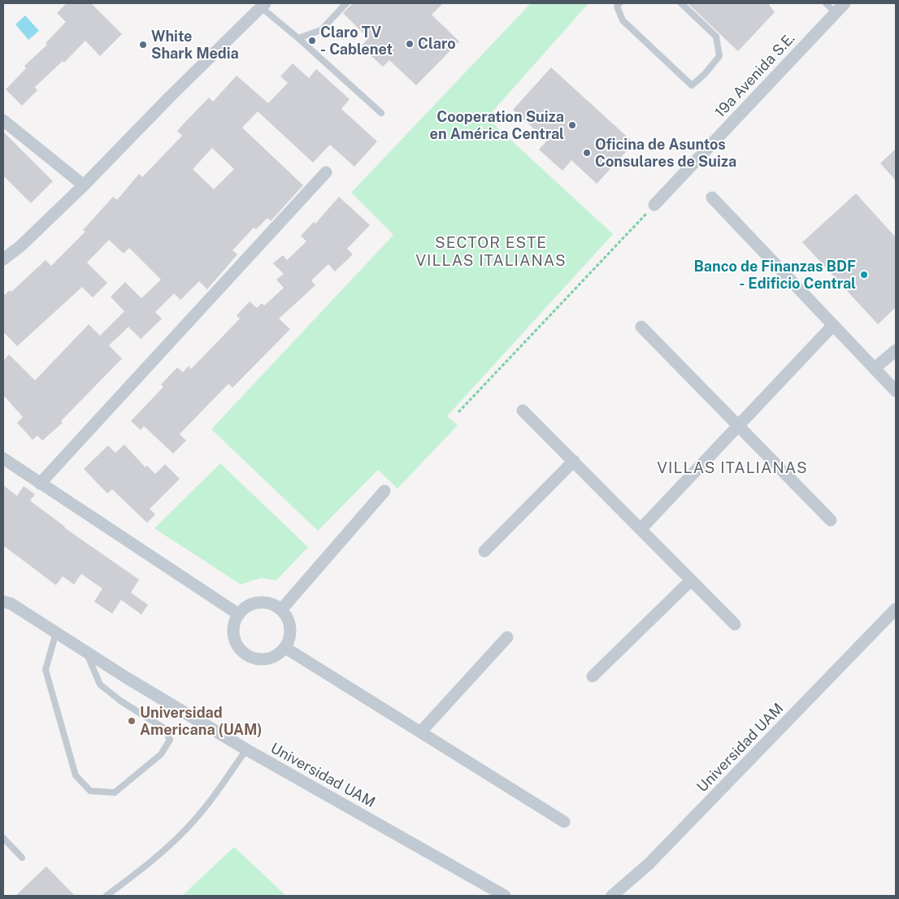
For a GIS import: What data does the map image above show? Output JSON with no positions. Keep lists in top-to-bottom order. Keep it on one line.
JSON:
{"streets":{"street":["19a Avenida S.E.","Universidad UAM"]},"districts":["SECTOR ESTE VILLAS ITALIANAS","VILLAS ITALIANAS"],"places":["Claro TV - Cablenet","Claro","White Shark Media","Cooperation Suiza en América Central","Oficina de Asuntos Consulares de Suiza","Banco de Finanzas BDF - Edificio Central","Universidad Americana (UAM)"]}
